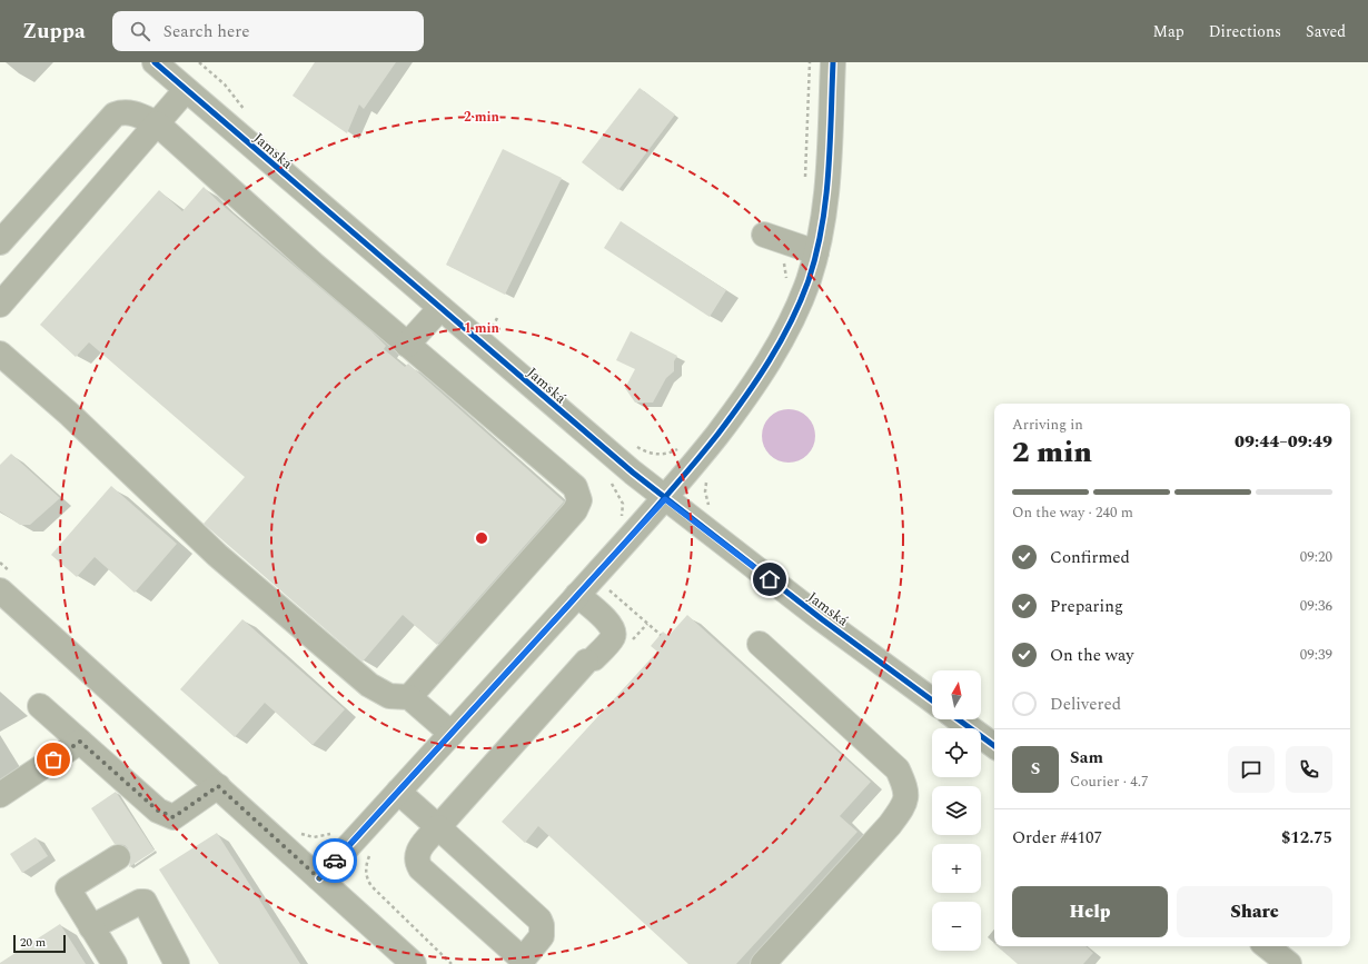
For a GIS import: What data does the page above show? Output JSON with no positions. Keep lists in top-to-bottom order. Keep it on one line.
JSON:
{"streets":{"street":["Jamská"]},"scale_bar":"20 m","north":"top","page":{"header":"Zuppa","search":"Search here","nav":["Map","Directions","Saved"],"heading":["2 min","Arriving in","09:44–09:49"],"panel":["Sam","Courier · 4.7","Order #4107","$12.75"],"bar":"On the way · 240 m","list":[["Confirmed","09:20"],["Preparing","09:36"],["On the way","09:39"],"Delivered"],"map_buttons":["+","−"],"round":"S","buttons":["Help","Share"],"scale":"20 m"},"rings":["2 min","1 min"]}
